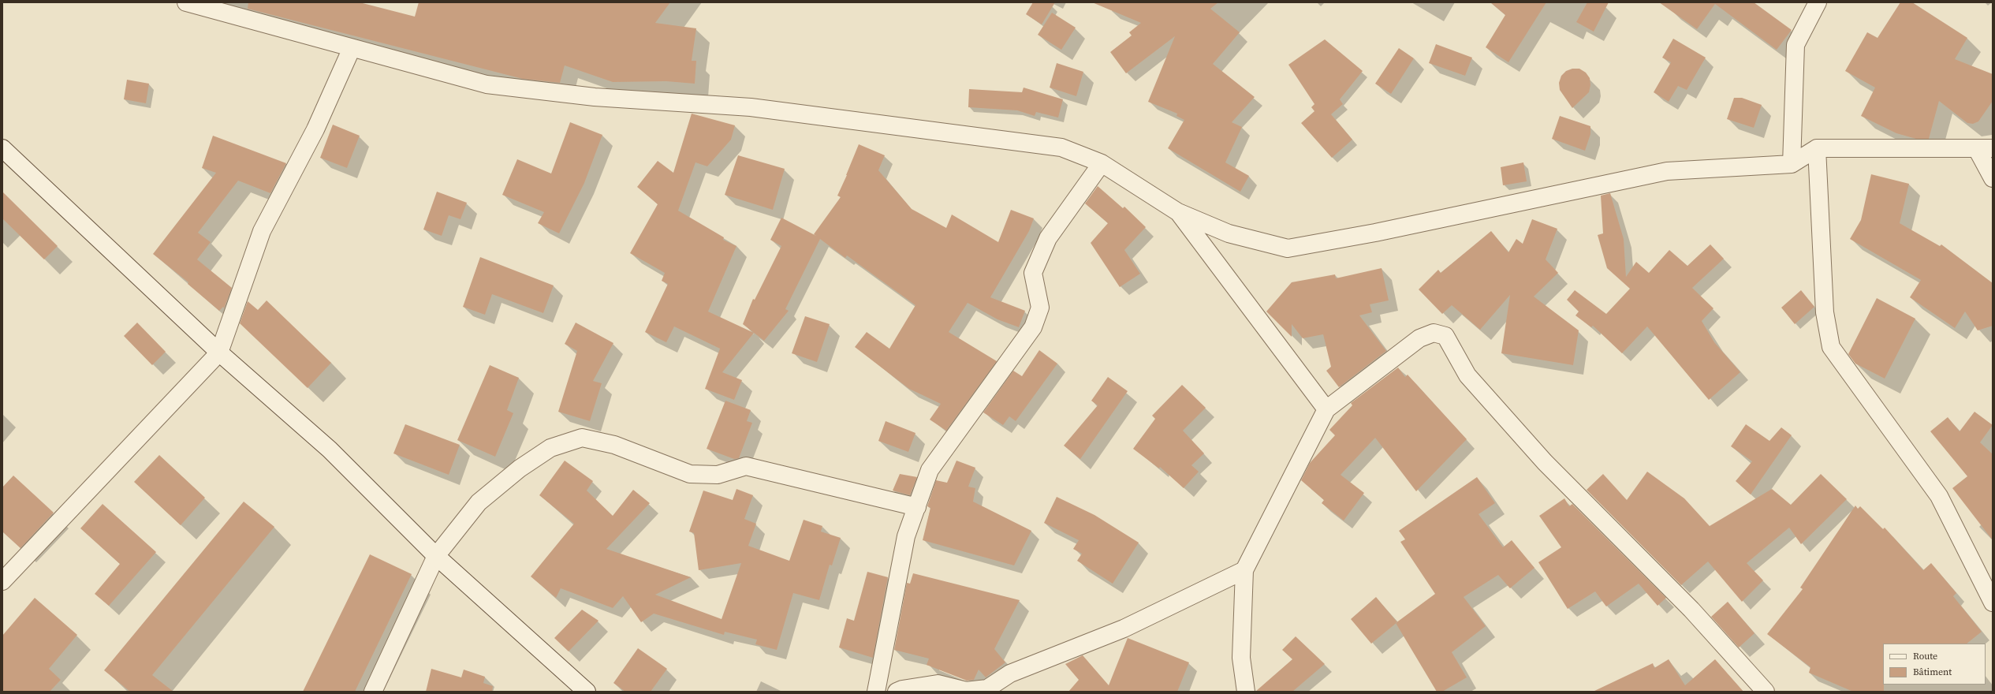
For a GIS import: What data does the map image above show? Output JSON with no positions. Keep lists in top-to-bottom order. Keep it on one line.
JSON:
{"legend":["Route","Bâtiment"]}
